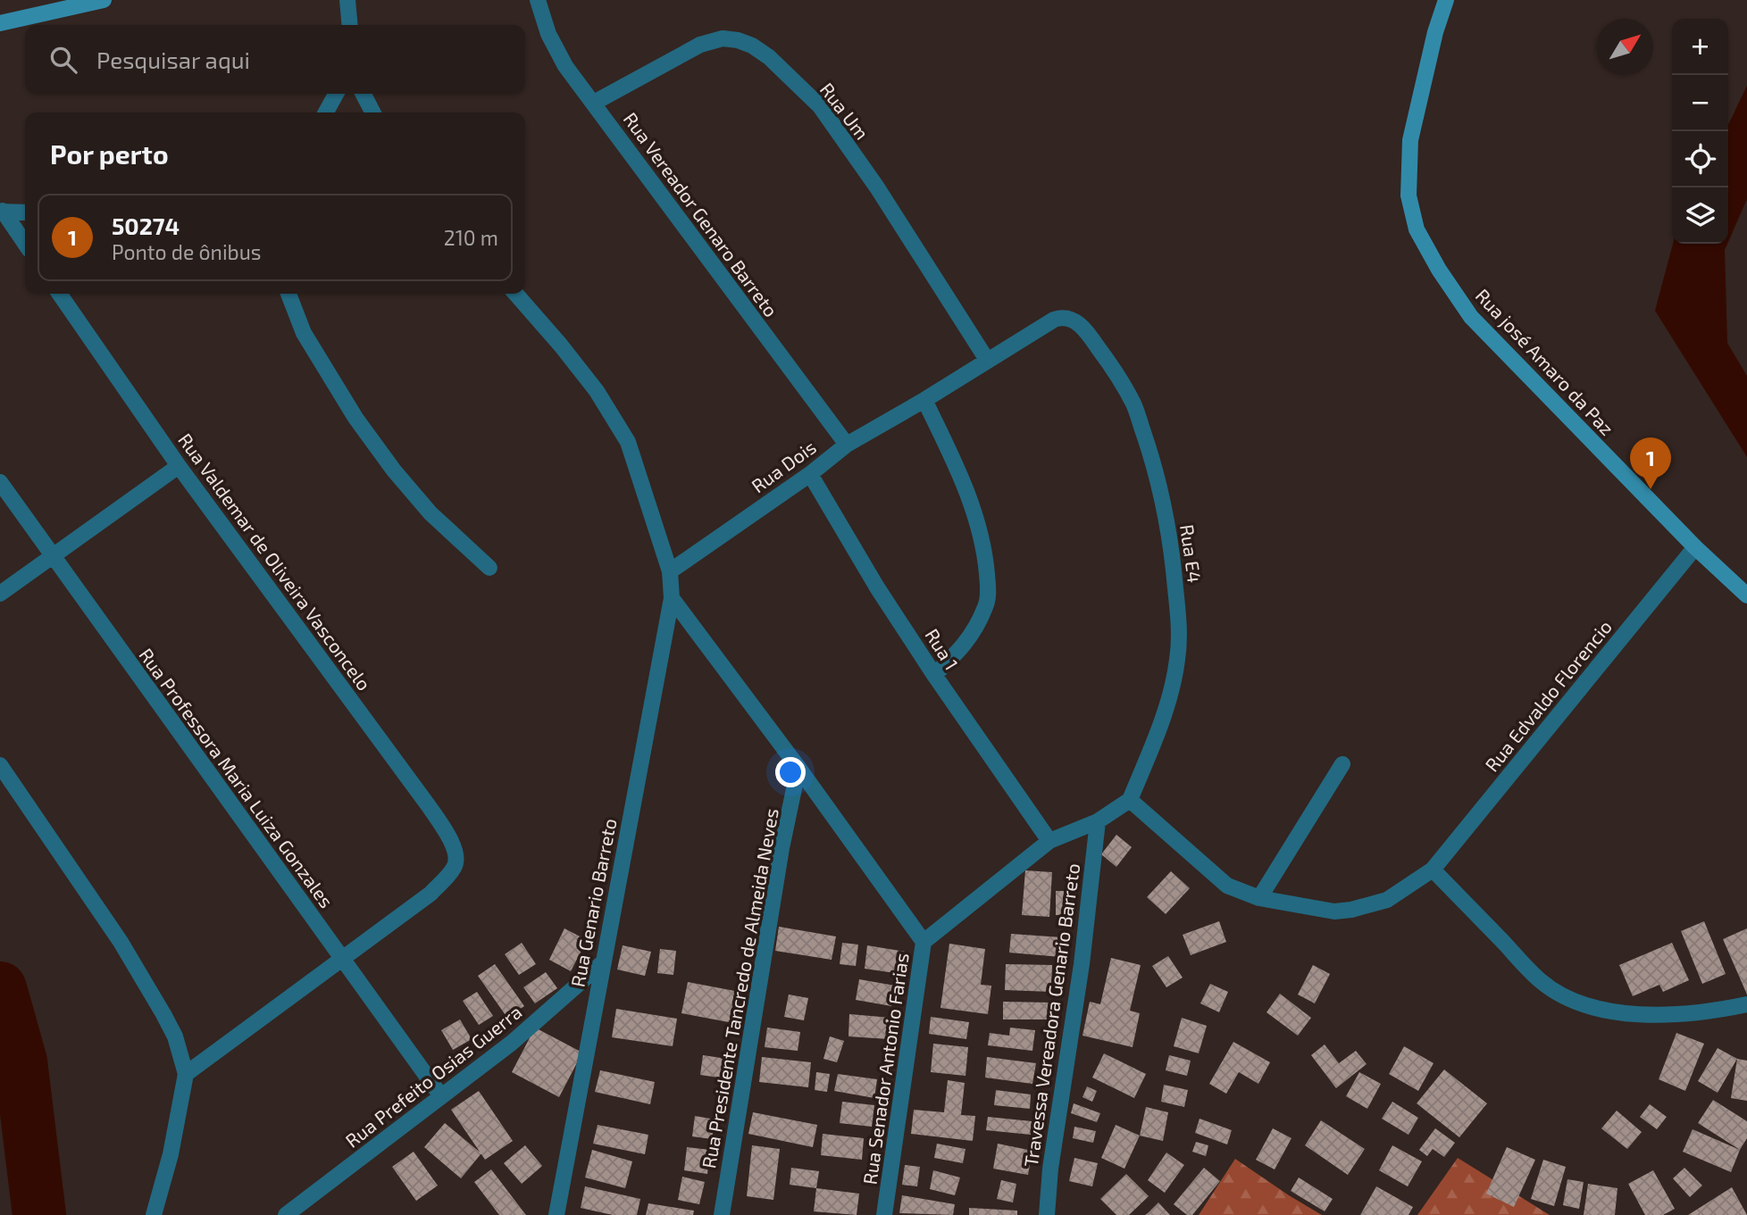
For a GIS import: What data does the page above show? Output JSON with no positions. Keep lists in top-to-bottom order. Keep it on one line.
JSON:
{"streets":{"street":["Rua Um","Rua Vereador Genaro Barreto","Rua josé Amaro da Paz","Rua Dois","Rua E4","Rua Valdemar de Oliveira Vasconcelo","Rua 1","Rua Edvaldo Florencio","Rua Professora Maria Luiza Gonzales","Rua Genario Barreto","Rua Presidente Tancredo de Almeida Neves","Travessa Vereadora Genario Barreto","Rua Senador Antonio Farias","Rua Prefeito Osias Guerra"]},"crossings":[["Rua Um","Rua Vereador Genaro Barreto"],["Rua Um","Rua Dois"],["Rua Vereador Genaro Barreto","Rua Dois"],["Rua josé Amaro da Paz","Rua Edvaldo Florencio"],["Rua Dois","Rua E4"],["Rua Dois","Rua 1"],["Rua Valdemar de Oliveira Vasconcelo","Rua Professora Maria Luiza Gonzales"],["Rua Professora Maria Luiza Gonzales","Rua Prefeito Osias Guerra"],["Rua Genario Barreto","Rua Senador Antonio Farias"],["Rua Genario Barreto","Rua Prefeito Osias Guerra"],["Rua Presidente Tancredo de Almeida Neves","Rua Senador Antonio Farias"]],"north":"top right","page":{"map_buttons":["+","−"],"search":"Pesquisar aqui","heading":"Por perto","list":[{"mark":"1","name":"50274","note":"Ponto de ônibus","value":"210 m"}],"pins":"1"}}
